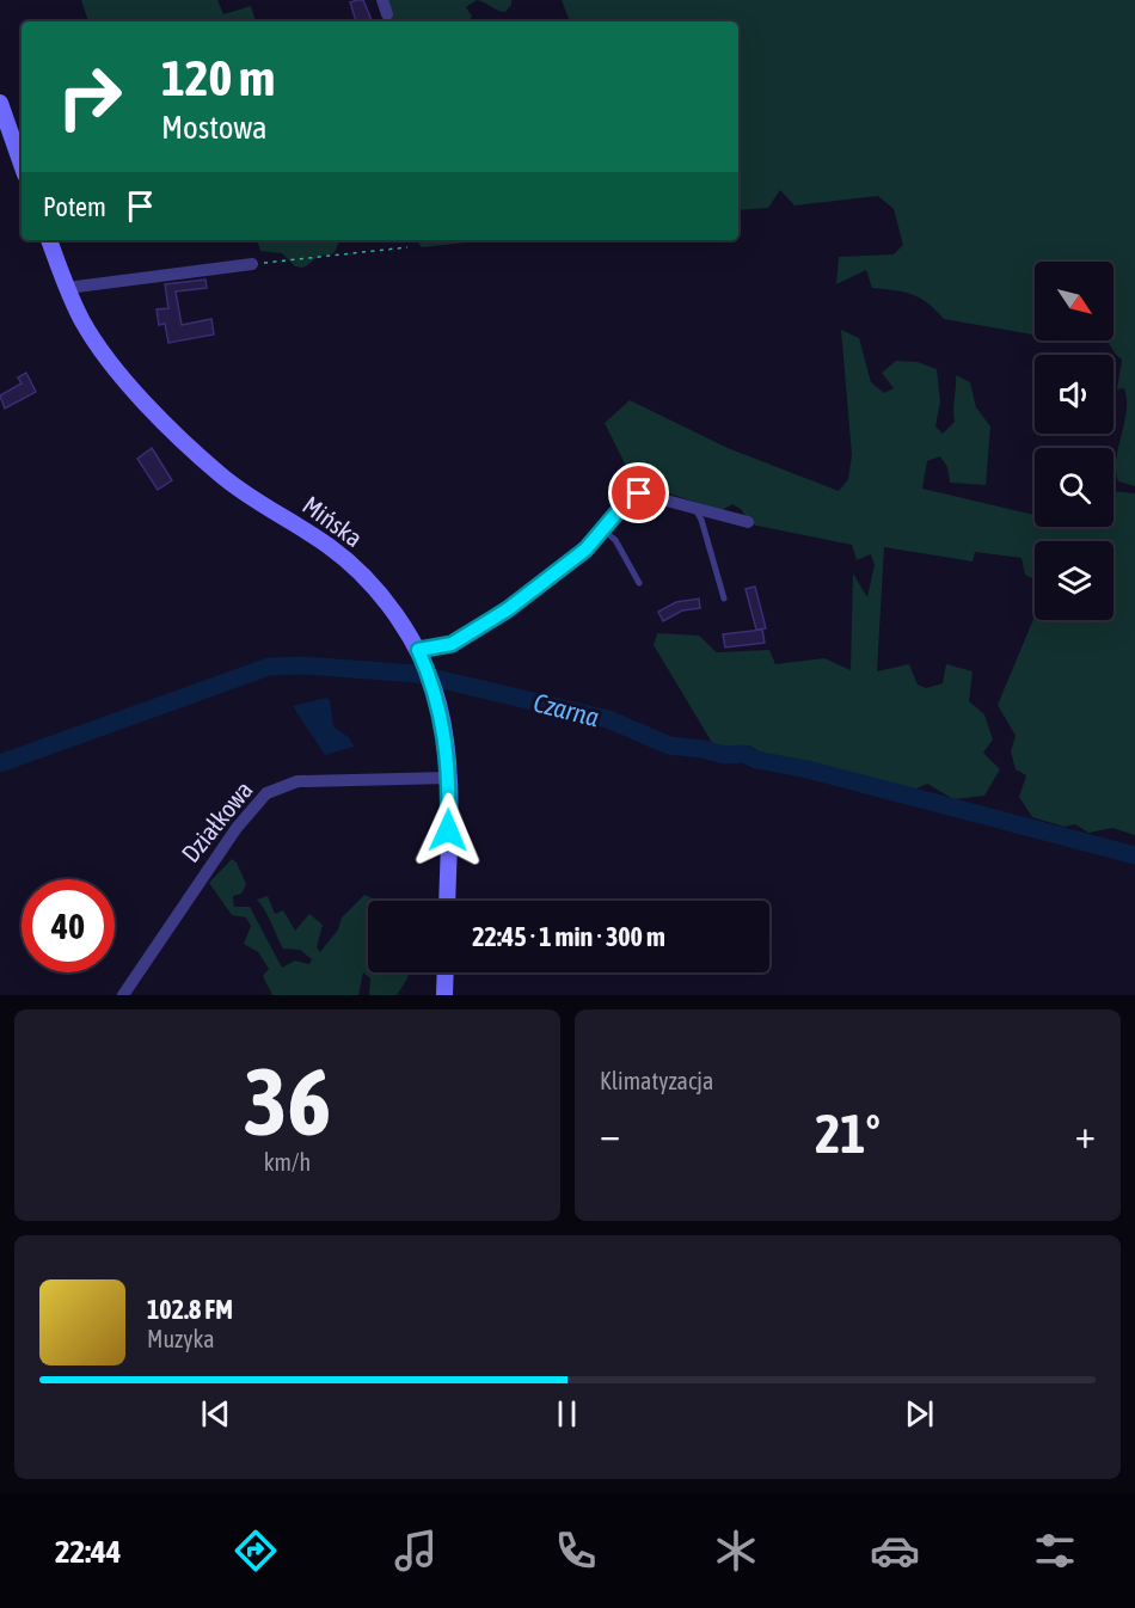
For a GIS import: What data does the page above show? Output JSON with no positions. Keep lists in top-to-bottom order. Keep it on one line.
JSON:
{"streets":{"street":["Mińska","Działkowa"]},"crossings":[["Mińska","Działkowa"]],"water":["Czarna"],"north":"bottom right","page":{"turn":["120 m","Mostowa"],"then":"Potem","limit":"40","trip":"22:45 · 1 min · 300 m","tile":[["36","km/h"],"Klimatyzacja"],"heat":["−","21°","+"],"song":["102.8 FM","Muzyka"],"tabs":"22:44"}}
